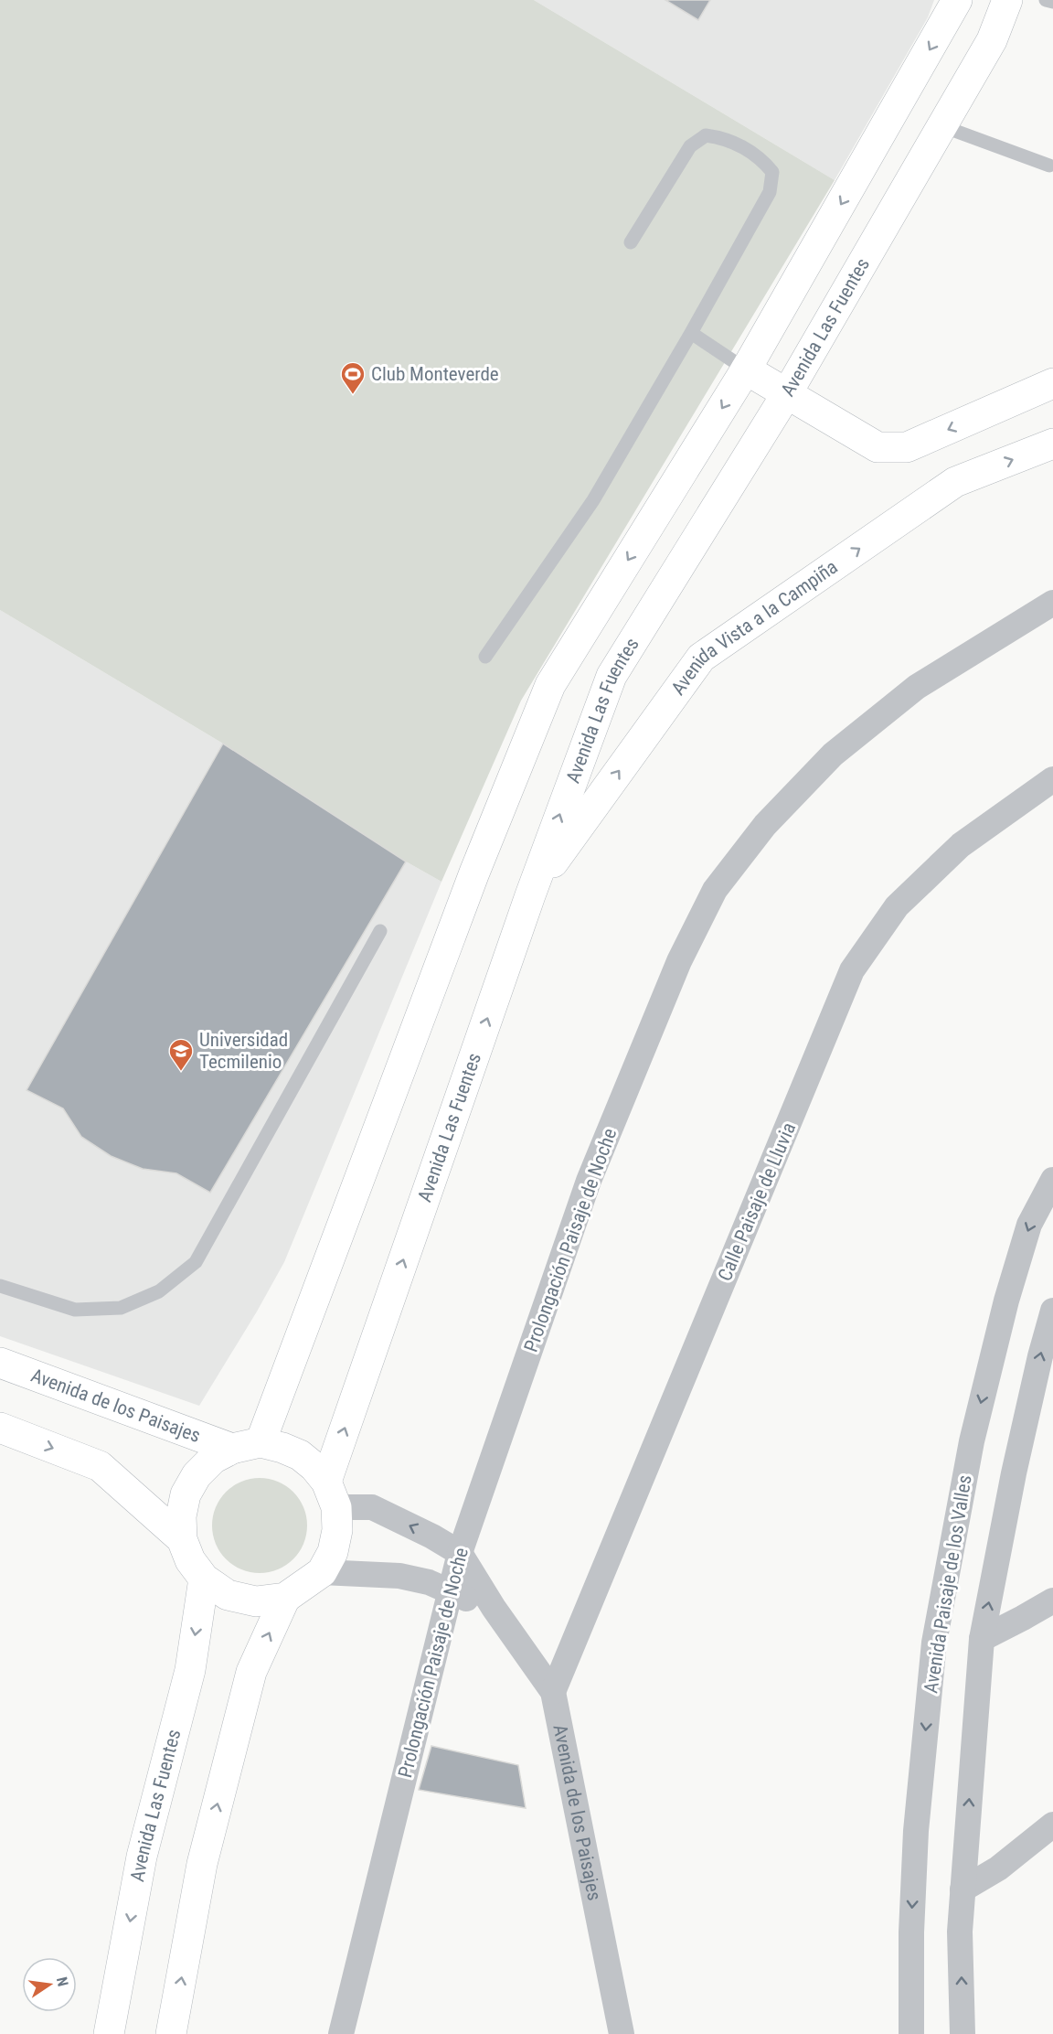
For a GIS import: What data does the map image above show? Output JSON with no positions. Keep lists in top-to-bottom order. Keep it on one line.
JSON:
{"streets":{"street":["Avenida Las Fuentes","Avenida Vista a la Campiña","Calle Paisaje de Lluvia","Prolongación Paisaje de Noche","Avenida de los Paisajes","Avenida Paisaje de los Valles"]},"crossings":[["Avenida Las Fuentes","Avenida Vista a la Campiña"],["Avenida Las Fuentes","Avenida de los Paisajes"],["Calle Paisaje de Lluvia","Avenida de los Paisajes"],["Prolongación Paisaje de Noche","Avenida de los Paisajes"]],"places":{"sports":["Club Monteverde"],"school or university":["Universidad Tecmilenio"]},"north":"right"}
